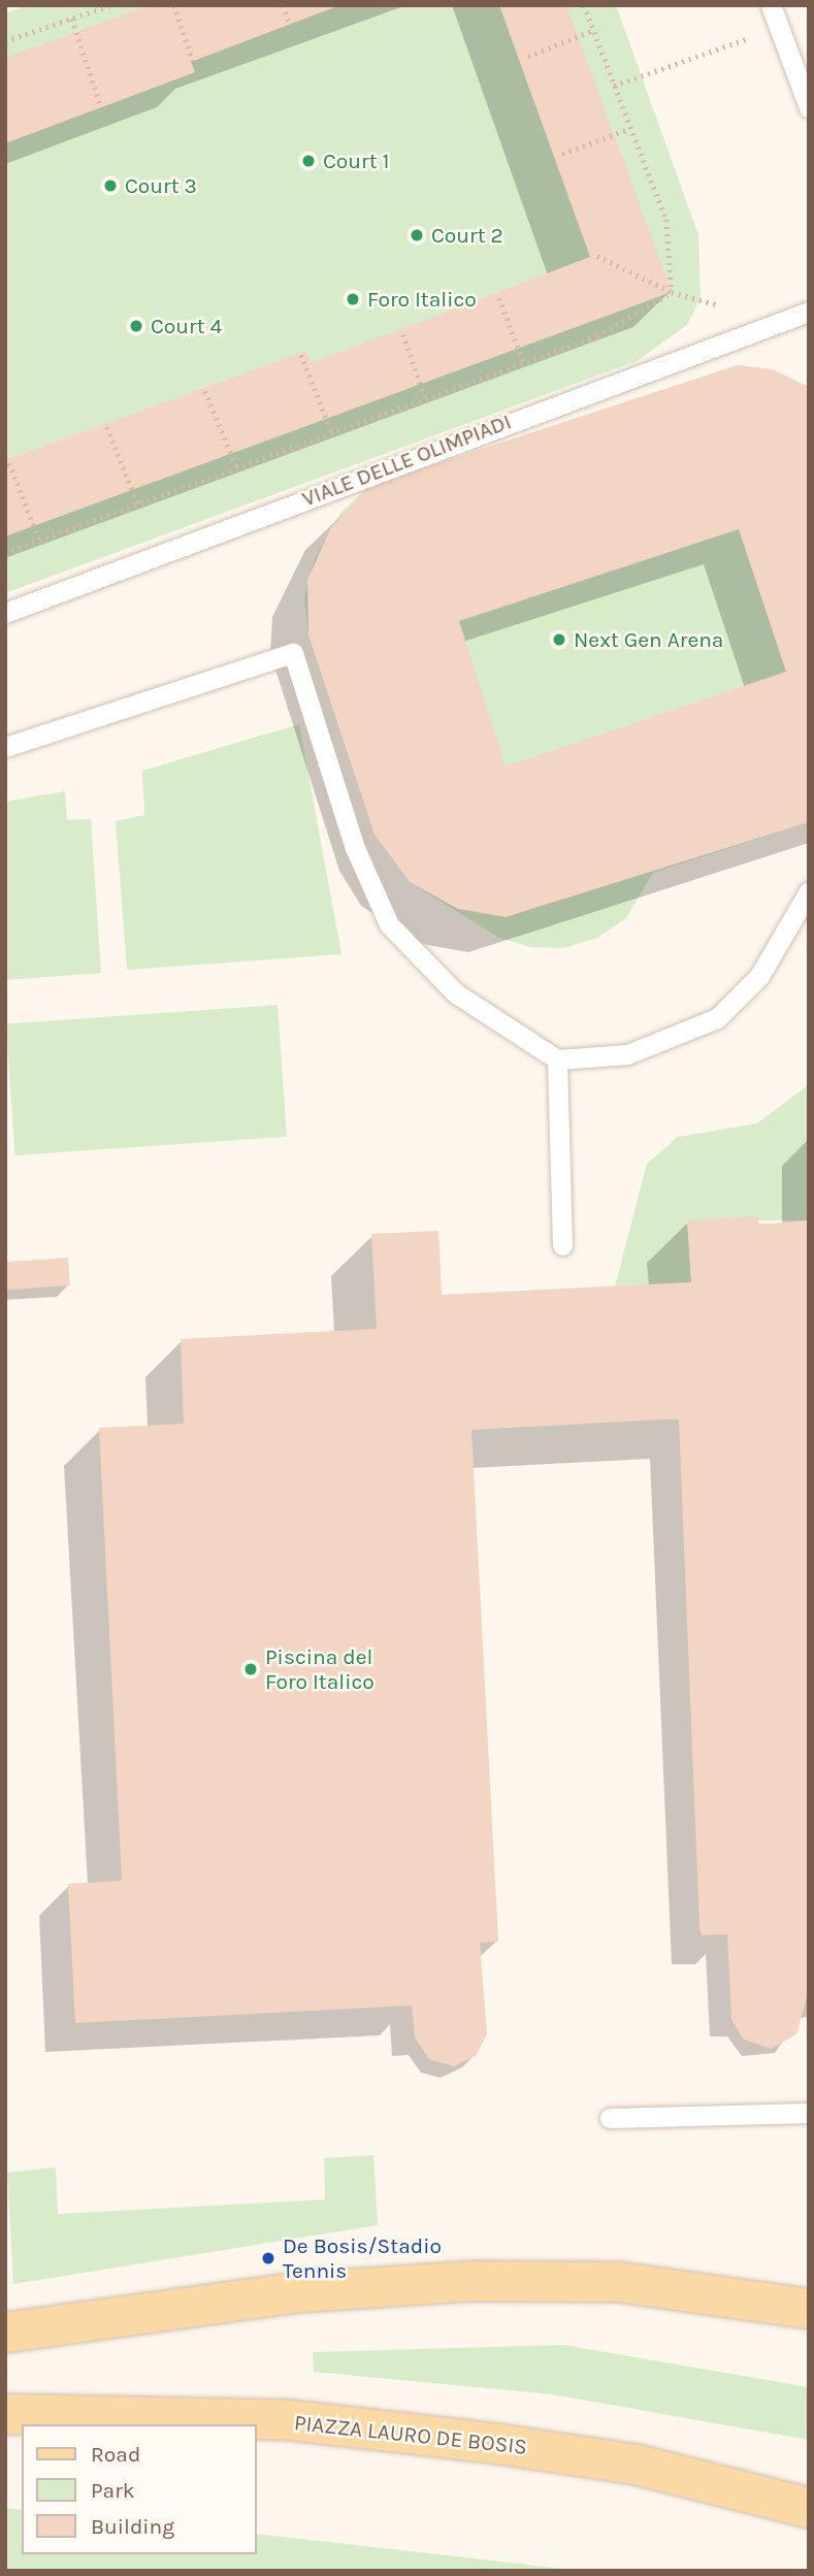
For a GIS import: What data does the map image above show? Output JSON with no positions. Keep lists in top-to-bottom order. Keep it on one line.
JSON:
{"streets":{"main road":["PIAZZA LAURO DE BOSIS"],"lane":["VIALE DELLE OLIMPIADI"]},"places":["Court 1","Court 3","Court 2","Foro Italico","Court 4","Next Gen Arena","Piscina del Foro Italico","De Bosis/Stadio Tennis"],"legend":["Road","Park","Building"]}
